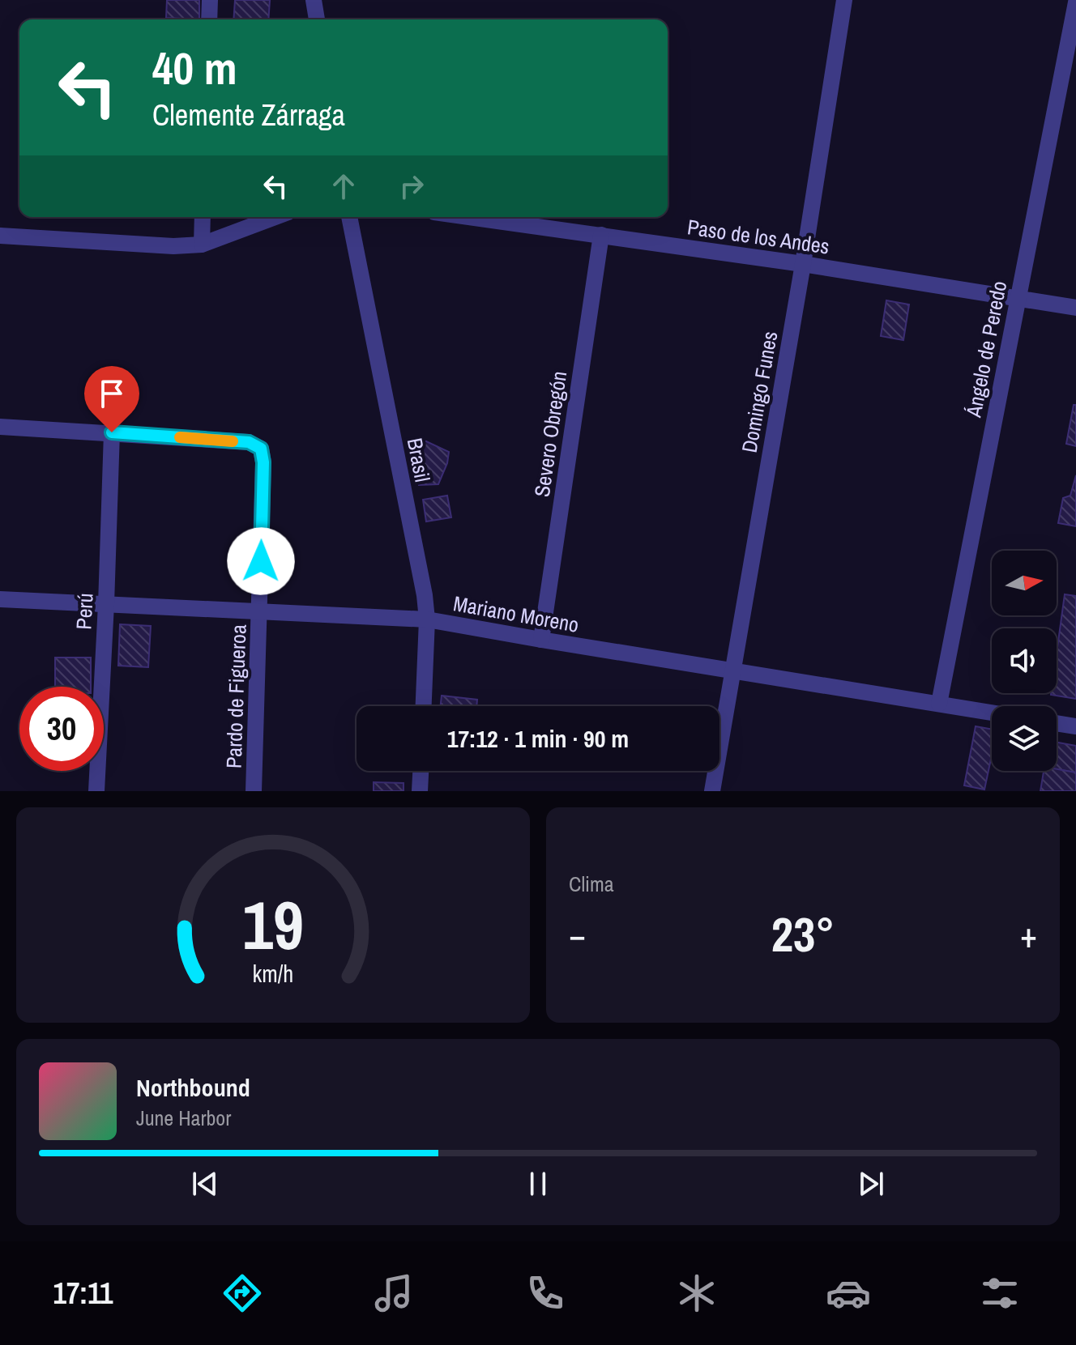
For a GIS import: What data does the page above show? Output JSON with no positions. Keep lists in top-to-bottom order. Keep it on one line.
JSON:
{"streets":{"street":["Paso de los Andes","Ángelo de Peredo","Domingo Funes","Severo Obregón","Brasil","Perú","Mariano Moreno","Pardo de Figueroa"]},"crossings":[["Paso de los Andes","Ángelo de Peredo"],["Paso de los Andes","Domingo Funes"],["Paso de los Andes","Severo Obregón"],["Ángelo de Peredo","Mariano Moreno"],["Domingo Funes","Mariano Moreno"],["Severo Obregón","Mariano Moreno"],["Brasil","Mariano Moreno"],["Perú","Mariano Moreno"],["Perú","Pardo de Figueroa"],["Mariano Moreno","Pardo de Figueroa"]],"north":"right","page":{"turn":["40 m","Clemente Zárraga"],"limit":"30","trip":"17:12 · 1 min · 90 m","tile":"Clima","heat":["−","23°","+"],"song":["Northbound","June Harbor"],"tabs":"17:11","gauge":["19","km/h"]}}
